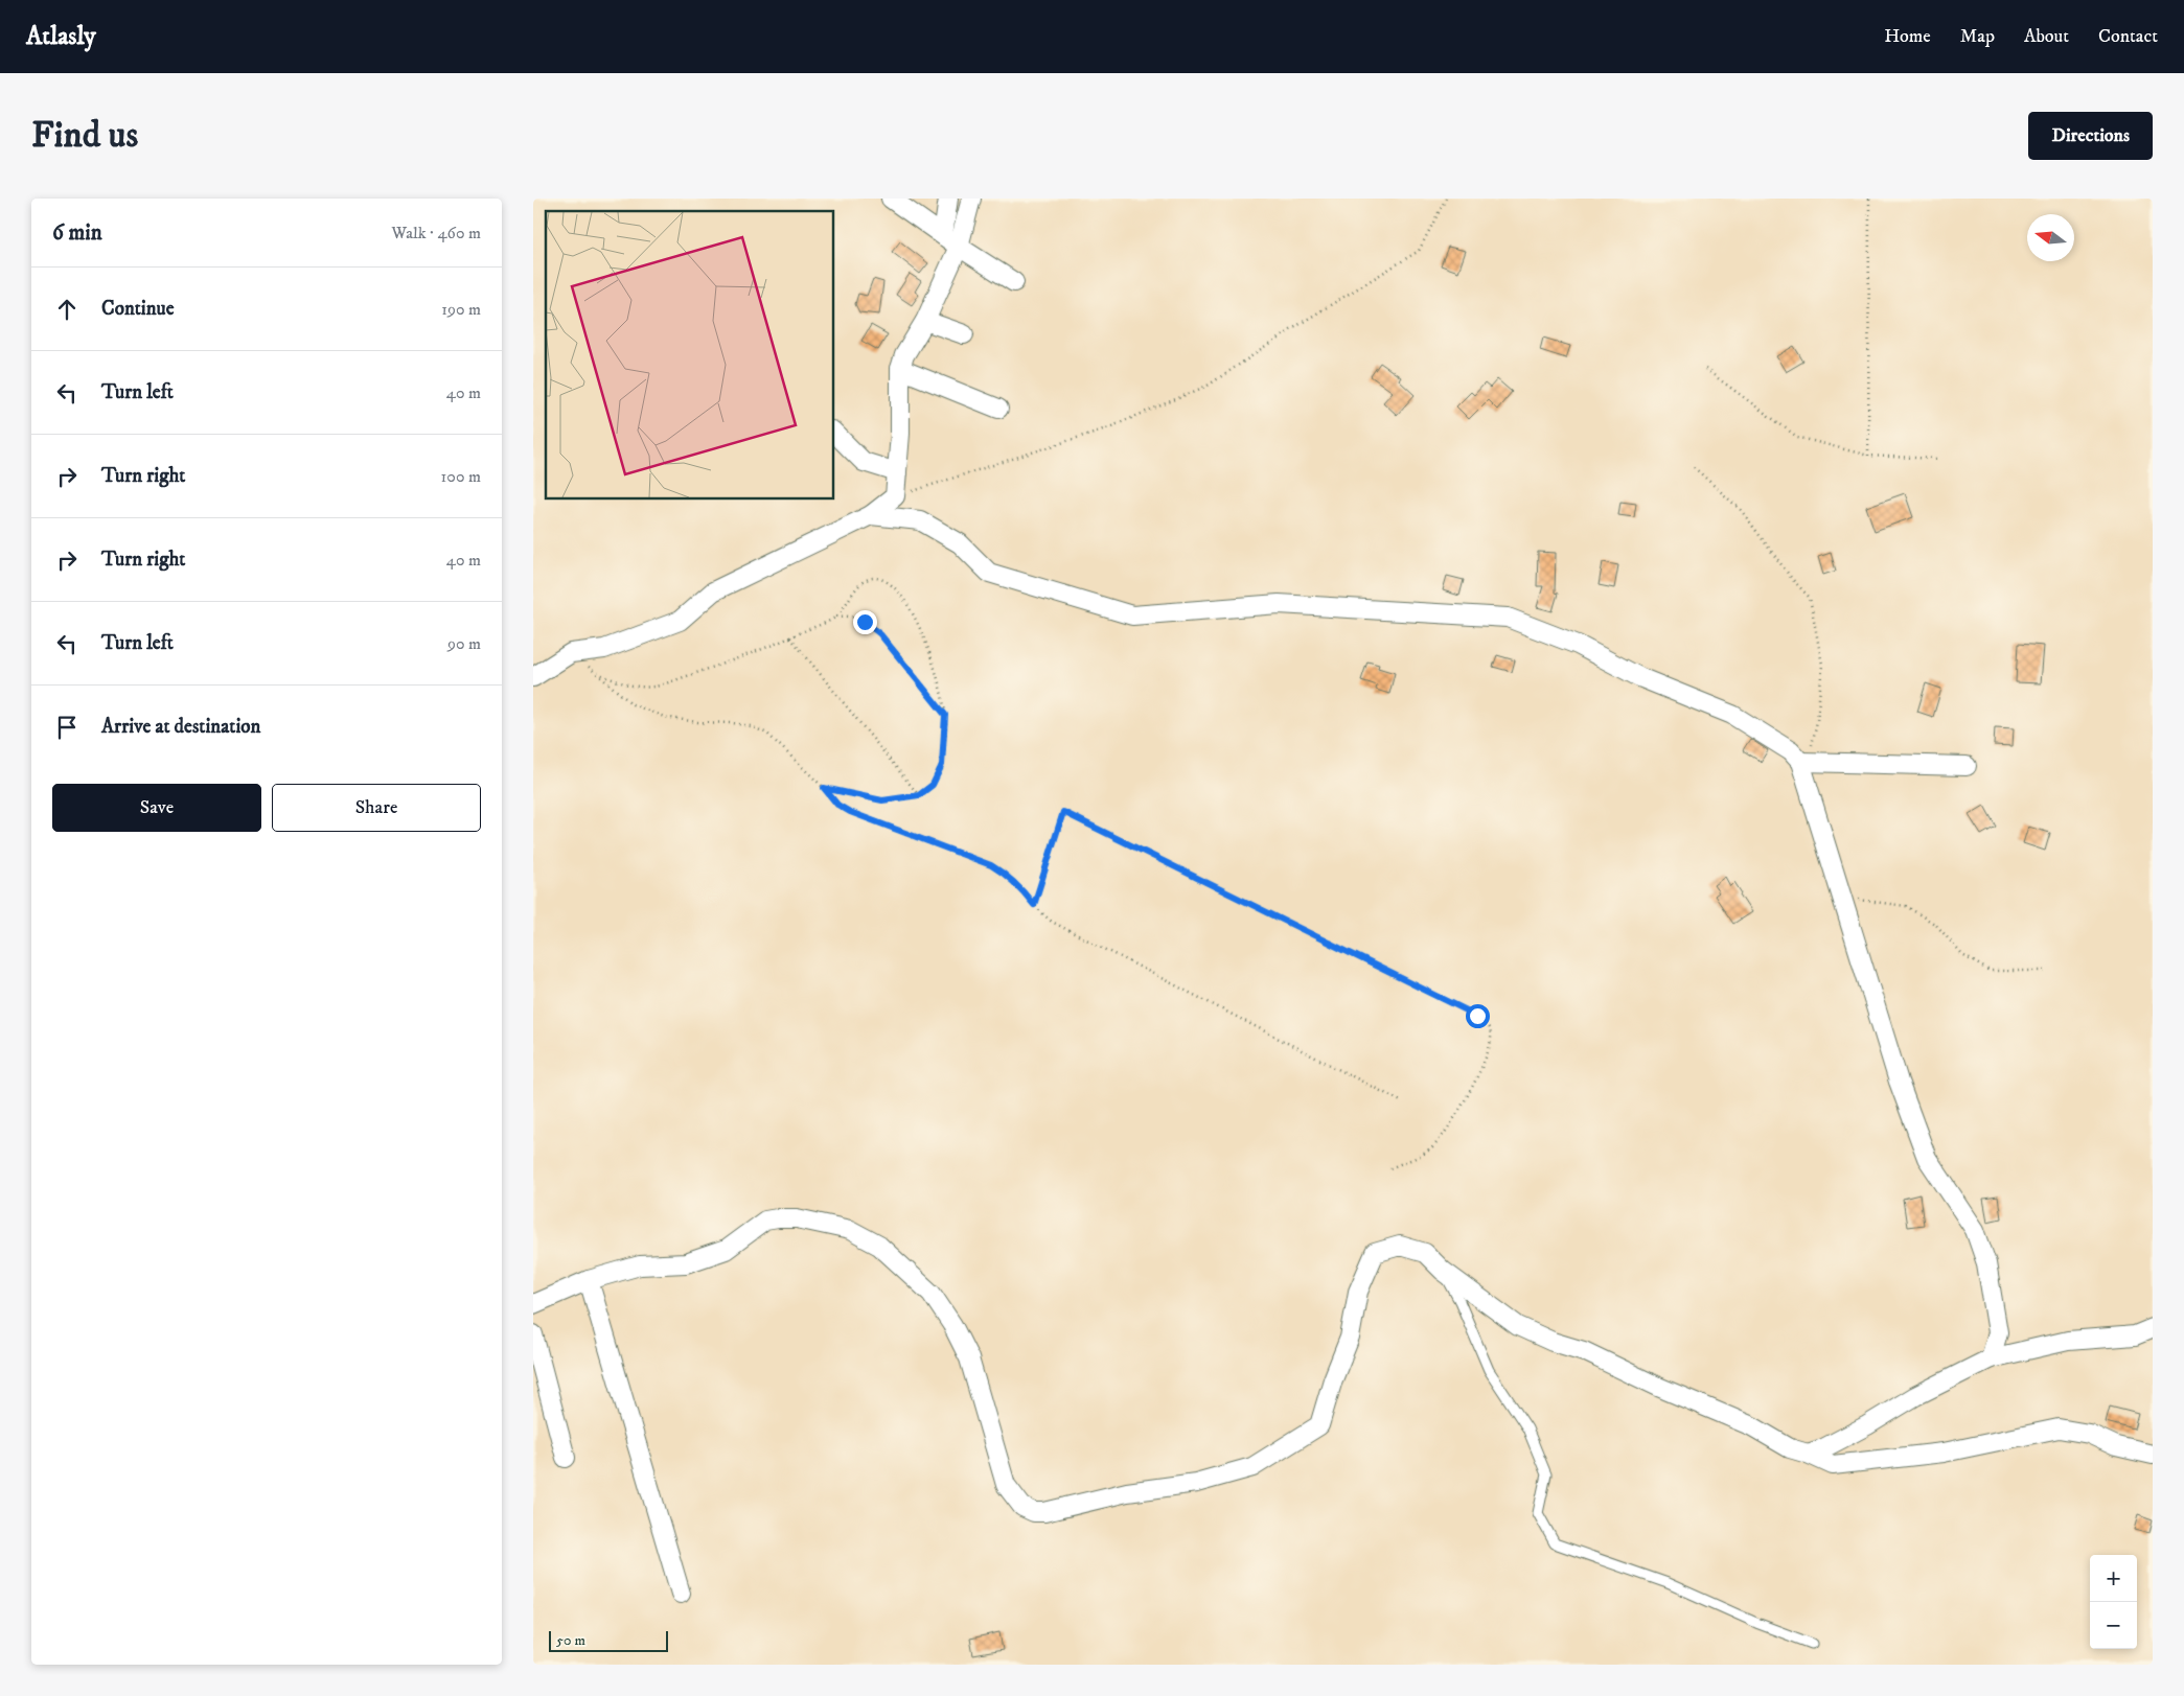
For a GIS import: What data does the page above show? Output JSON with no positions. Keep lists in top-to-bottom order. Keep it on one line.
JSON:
{"scale_bar":"50 m","north":"left","page":{"header":"Atlasly","nav":["Home","Map","About","Contact"],"buttons":["Directions",["Save","Share"]],"title":"Find us","heading":["6 min","Walk · 460 m"],"list":[["Continue","190 m"],["Turn left","40 m"],["Turn right","100 m"],["Turn right","40 m"],["Turn left","90 m"],"Arrive at destination"],"map_buttons":["+","−"],"scale":"50 m"}}
